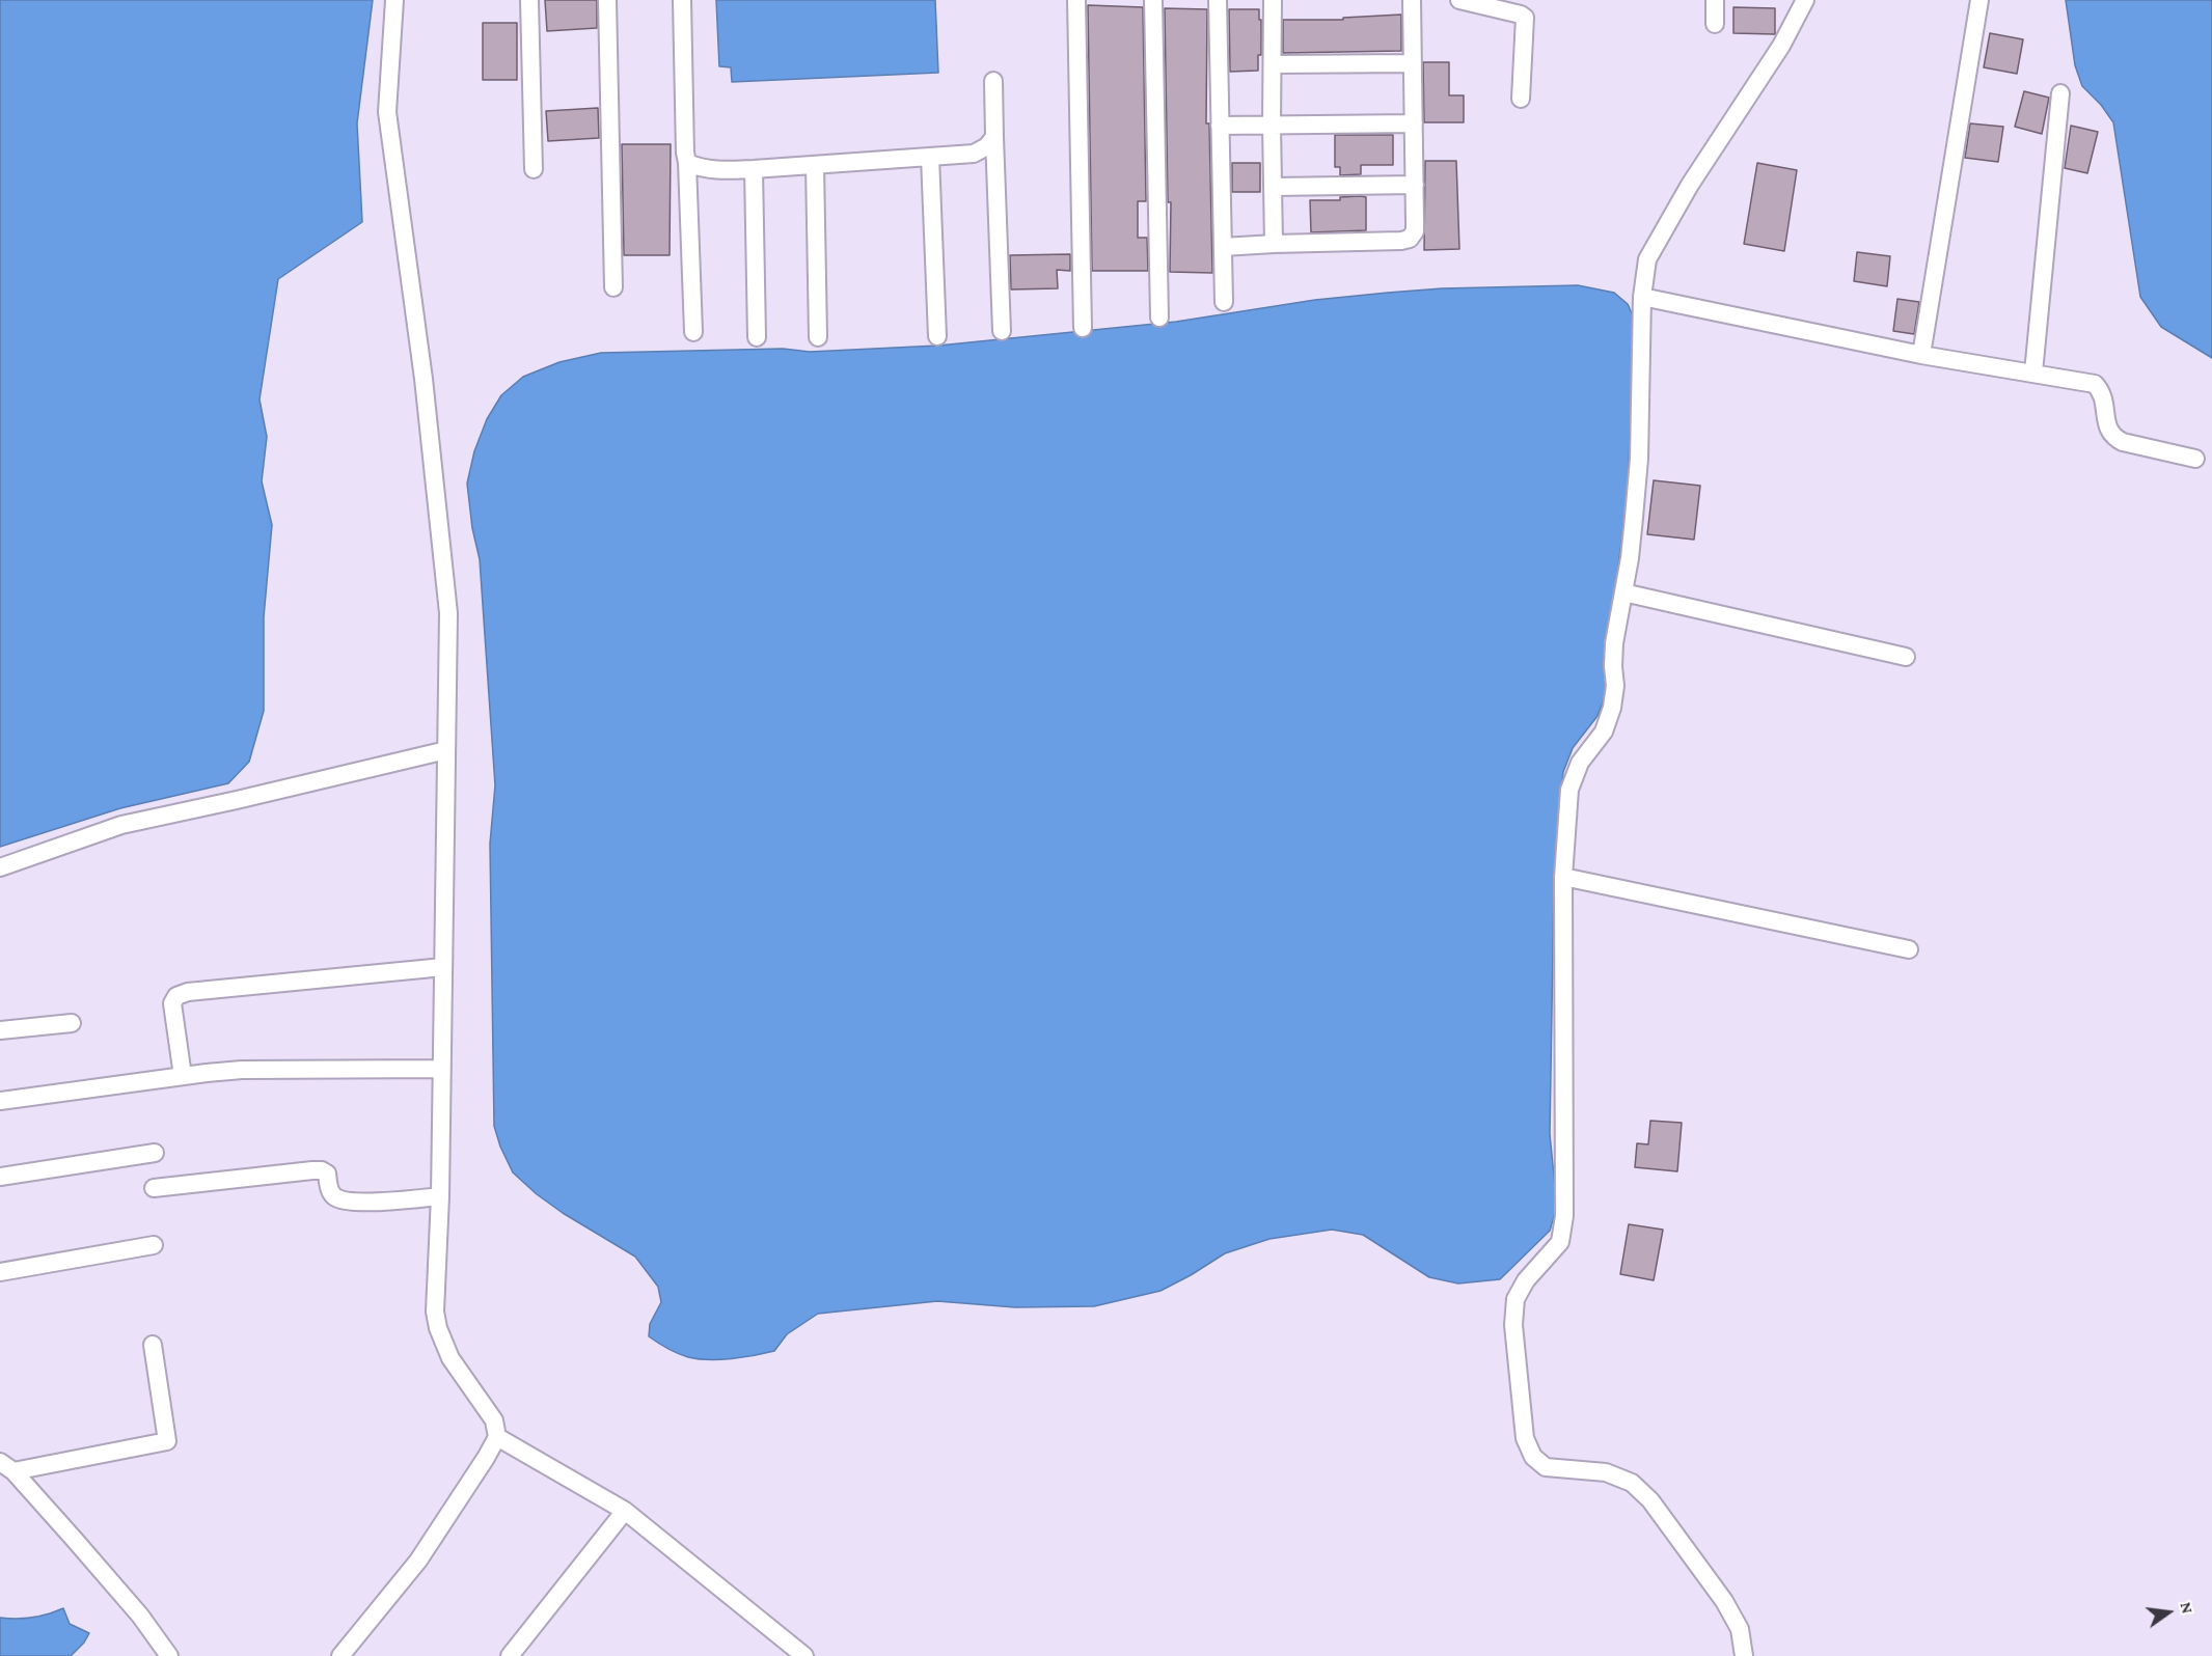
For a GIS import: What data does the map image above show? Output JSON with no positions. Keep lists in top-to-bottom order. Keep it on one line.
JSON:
{"north":"right"}
